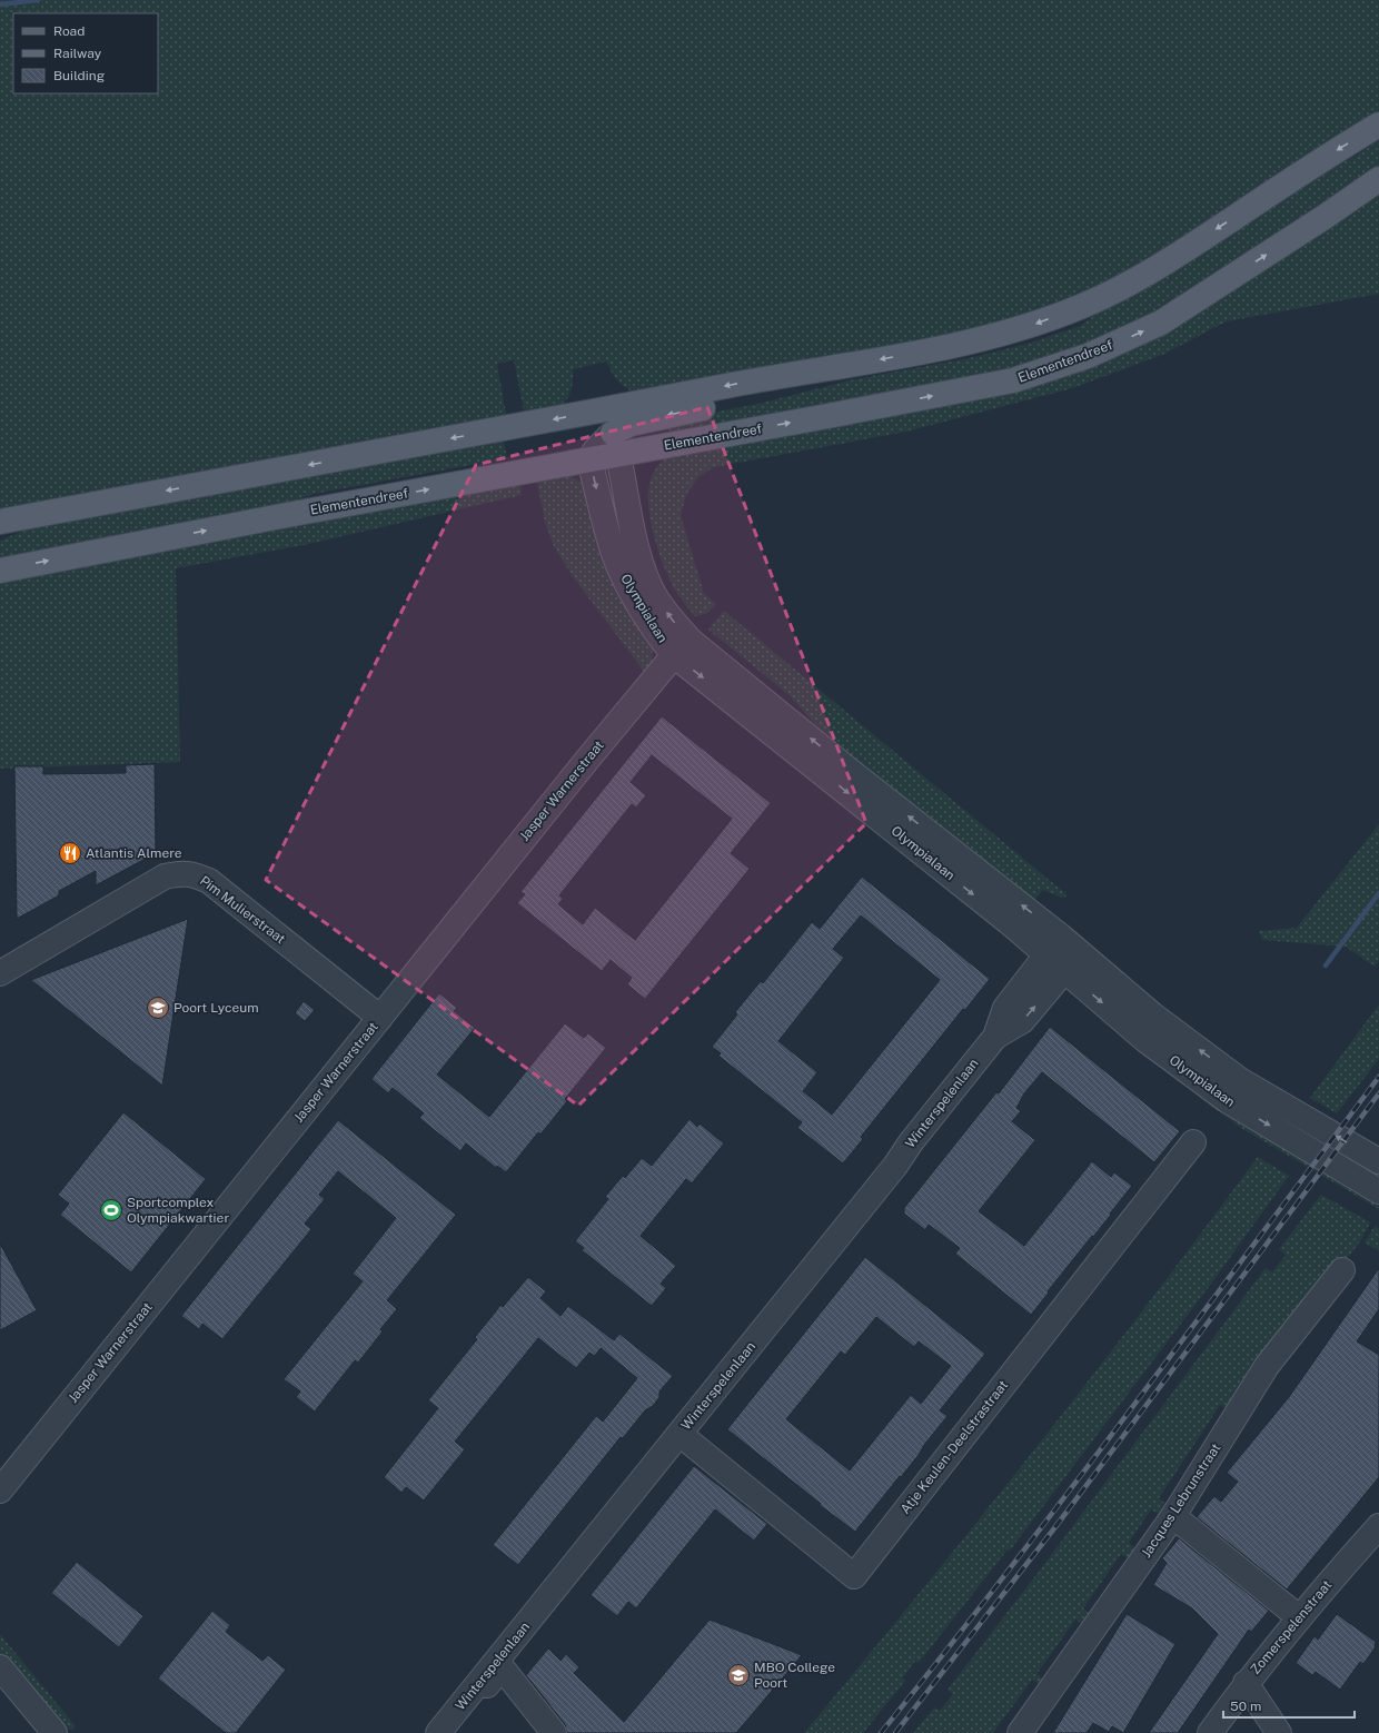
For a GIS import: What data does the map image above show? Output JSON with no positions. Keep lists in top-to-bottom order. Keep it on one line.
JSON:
{"streets":{"main road":["Elementendreef"],"street":["Olympialaan","Jasper Warnerstraat","Pim Mulierstraat","Winterspelenlaan","Atje Keulen-Deelstrastraat","Jacques Lebrunstraat","Zomerspelenstraat"]},"crossings":[["Elementendreef","Olympialaan"],["Olympialaan","Jasper Warnerstraat"],["Olympialaan","Winterspelenlaan"],["Jasper Warnerstraat","Pim Mulierstraat"],["Winterspelenlaan","Atje Keulen-Deelstrastraat"]],"places":{"restaurant":["Atlantis Almere"],"school or university":["Poort Lyceum","MBO College Poort"],"sports":["Sportcomplex Olympiakwartier"]},"legend":["Road","Railway","Building"],"scale_bar":"50 m"}
